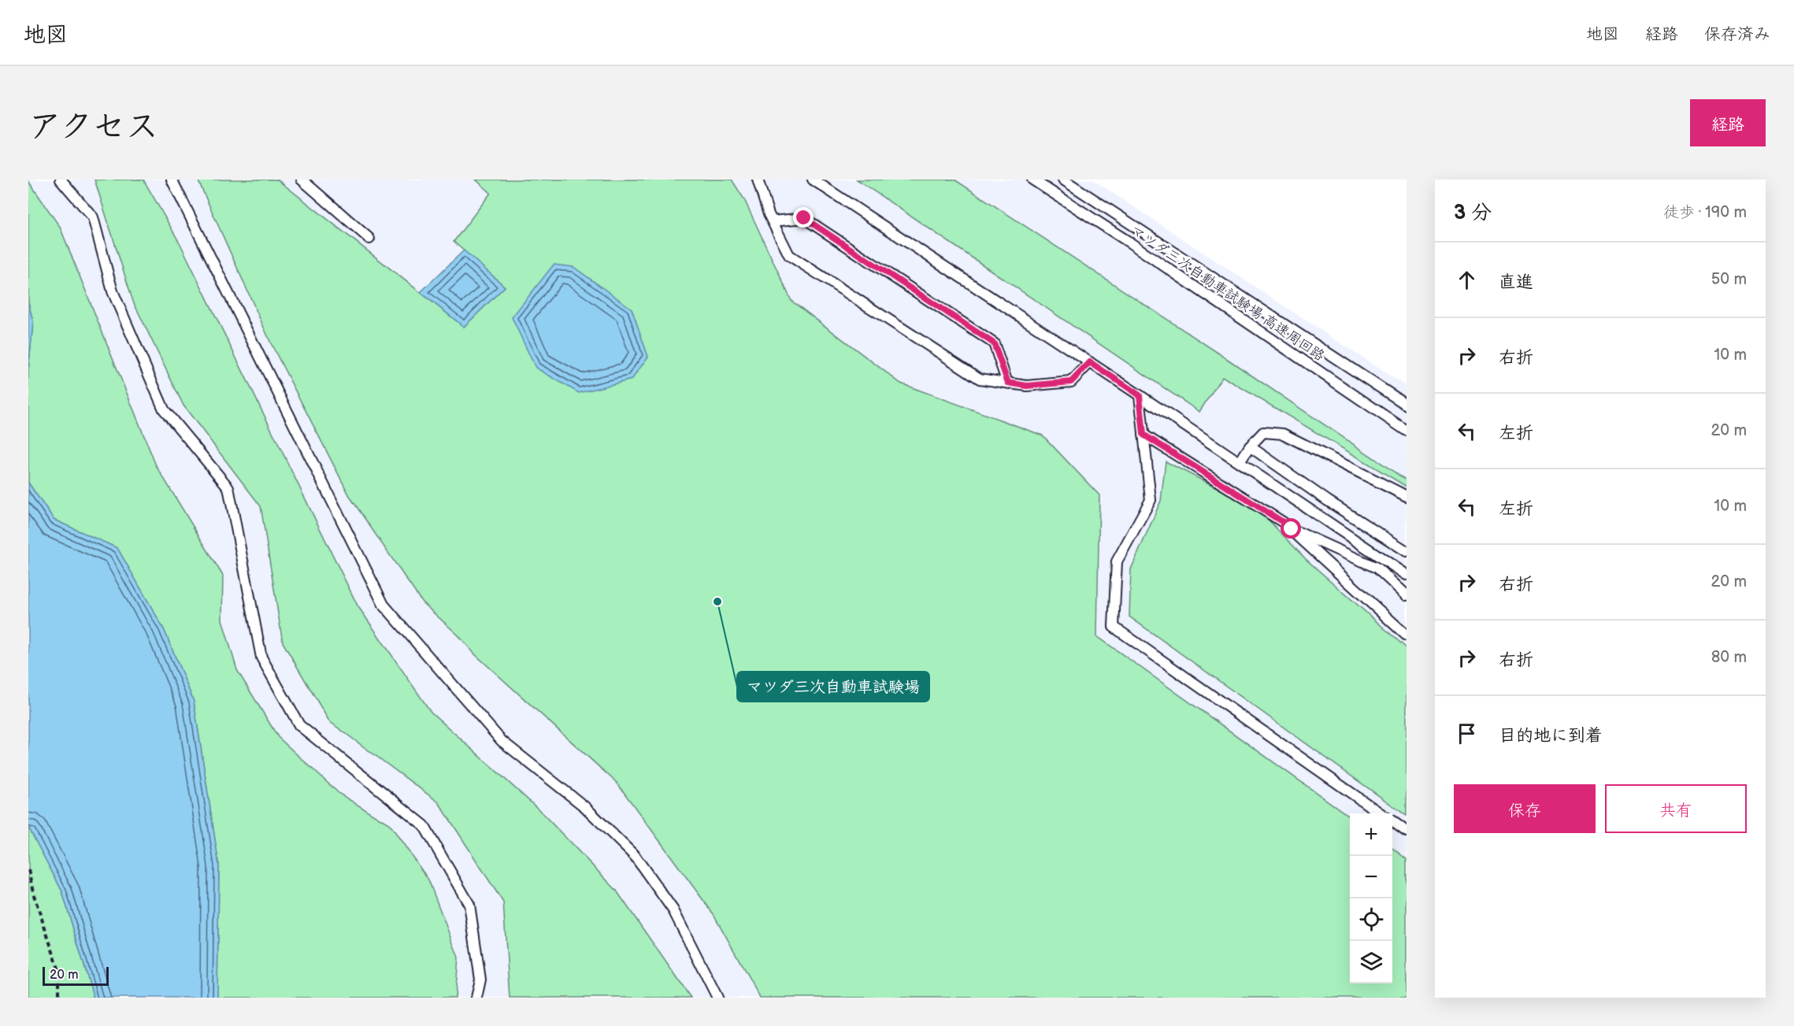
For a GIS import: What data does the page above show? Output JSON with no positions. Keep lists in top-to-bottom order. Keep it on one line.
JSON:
{"streets":{"lane":["マツダ三次自動車試験場 高速周回路"]},"places":["マツダ三次自動車試験場"],"scale_bar":"20 m","page":{"header":"地図","nav":["地図","経路","保存済み"],"title":"アクセス","buttons":["経路",["保存","共有"]],"heading":["3 分","徒歩 · 190 m"],"list":[["直進","50 m"],["右折","10 m"],["左折","20 m"],["左折","10 m"],["右折","20 m"],["右折","80 m"],"目的地に到着"],"map_buttons":["+","−"],"scale":"20 m"}}
